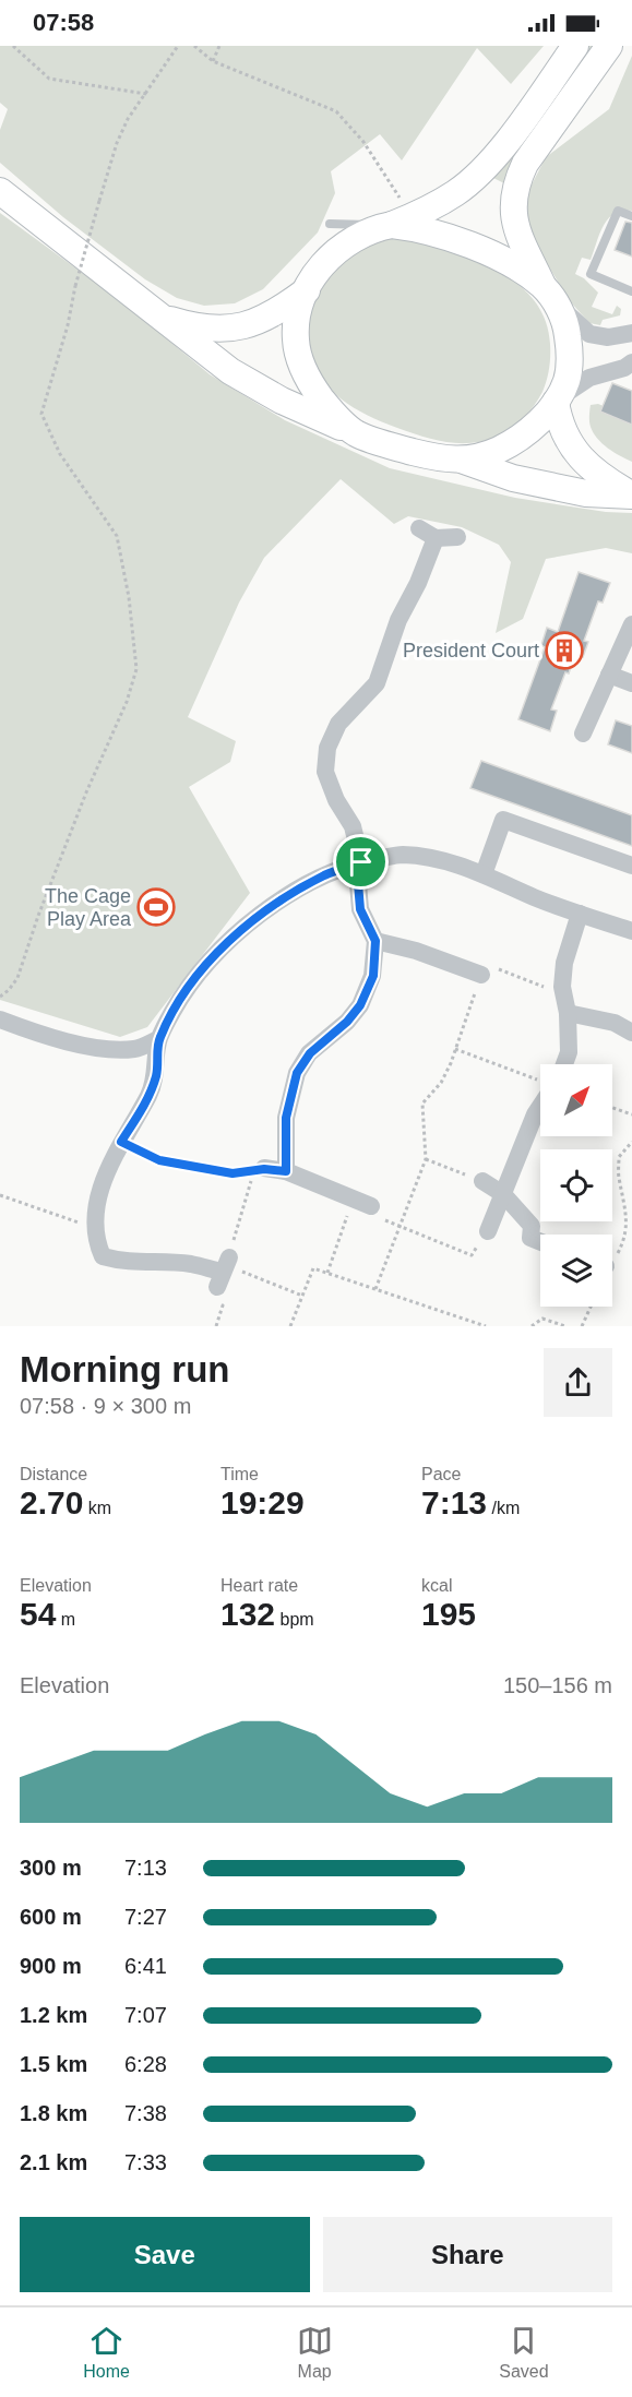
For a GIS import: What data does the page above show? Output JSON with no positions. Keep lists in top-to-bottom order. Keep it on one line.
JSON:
{"places":{"building":["President Court"],"sports":["The Cage Play Area"]},"north":"top right","page":{"status":"07:58","heading":["Morning run","07:58 · 9 × 300 m"],"stats":[["Distance","2.70 km"],["Time","19:29"],["Pace","7:13 /km"],["Elevation","54 m"],["Heart rate","132 bpm"],["kcal","195"]],"chart":["Elevation","150–156 m"],"list":[{"name":"300 m","note":"7:13"},{"name":"600 m","note":"7:27"},{"name":"900 m","note":"6:41"},{"name":"1.2 km","note":"7:07"},{"name":"1.5 km","note":"6:28"},{"name":"1.8 km","note":"7:38"},{"name":"2.1 km","note":"7:33"}],"buttons":["Save","Share"],"tabs":["Home","Map","Saved"]}}
